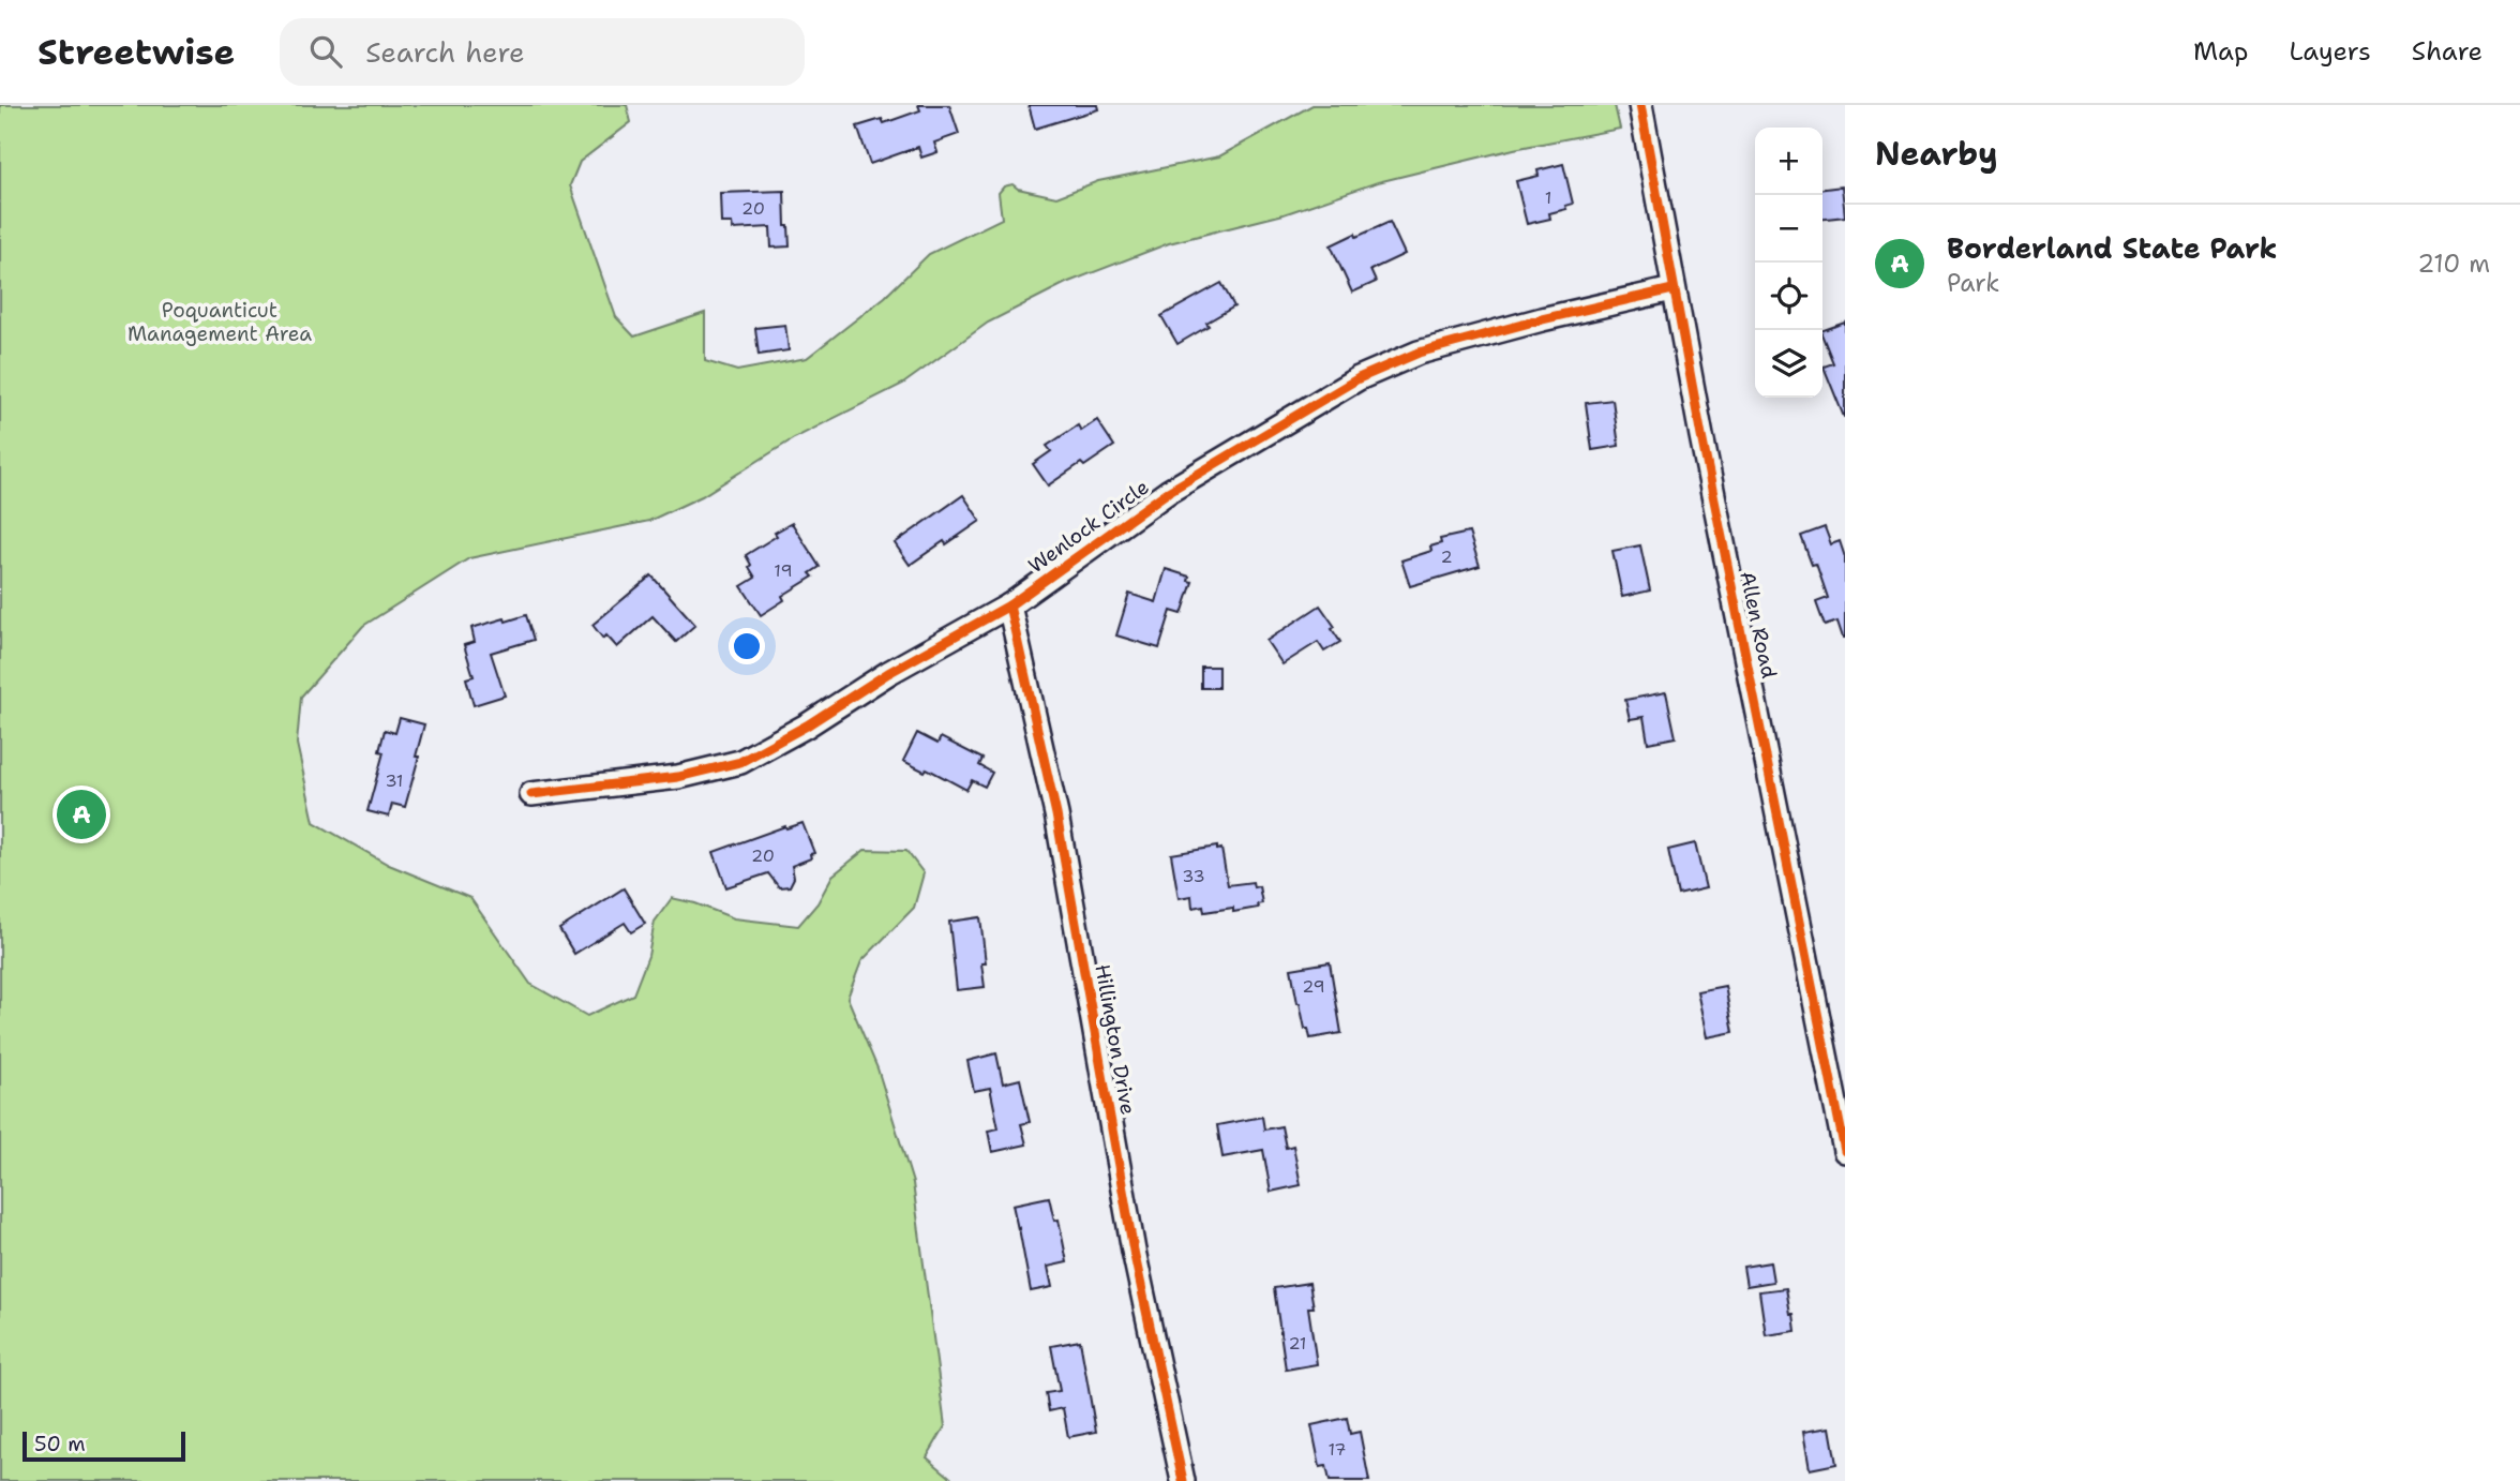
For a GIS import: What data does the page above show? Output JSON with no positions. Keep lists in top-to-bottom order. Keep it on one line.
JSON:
{"streets":{"street":["Wenlock Circle","Allen Road","Hillington Drive"]},"crossings":[["Wenlock Circle","Allen Road"],["Wenlock Circle","Hillington Drive"]],"parks":["Poquanticut Management Area"],"house_numbers":["1","20","2","19","31","20","33","29","21","17"],"scale_bar":"50 m","page":{"header":"Streetwise","search":"Search here","nav":["Map","Layers","Share"],"heading":"Nearby","map_buttons":["+","−"],"list":[{"mark":"A","name":"Borderland State Park","note":"Park","value":"210 m"}],"pins":"A","scale":"50 m"}}
